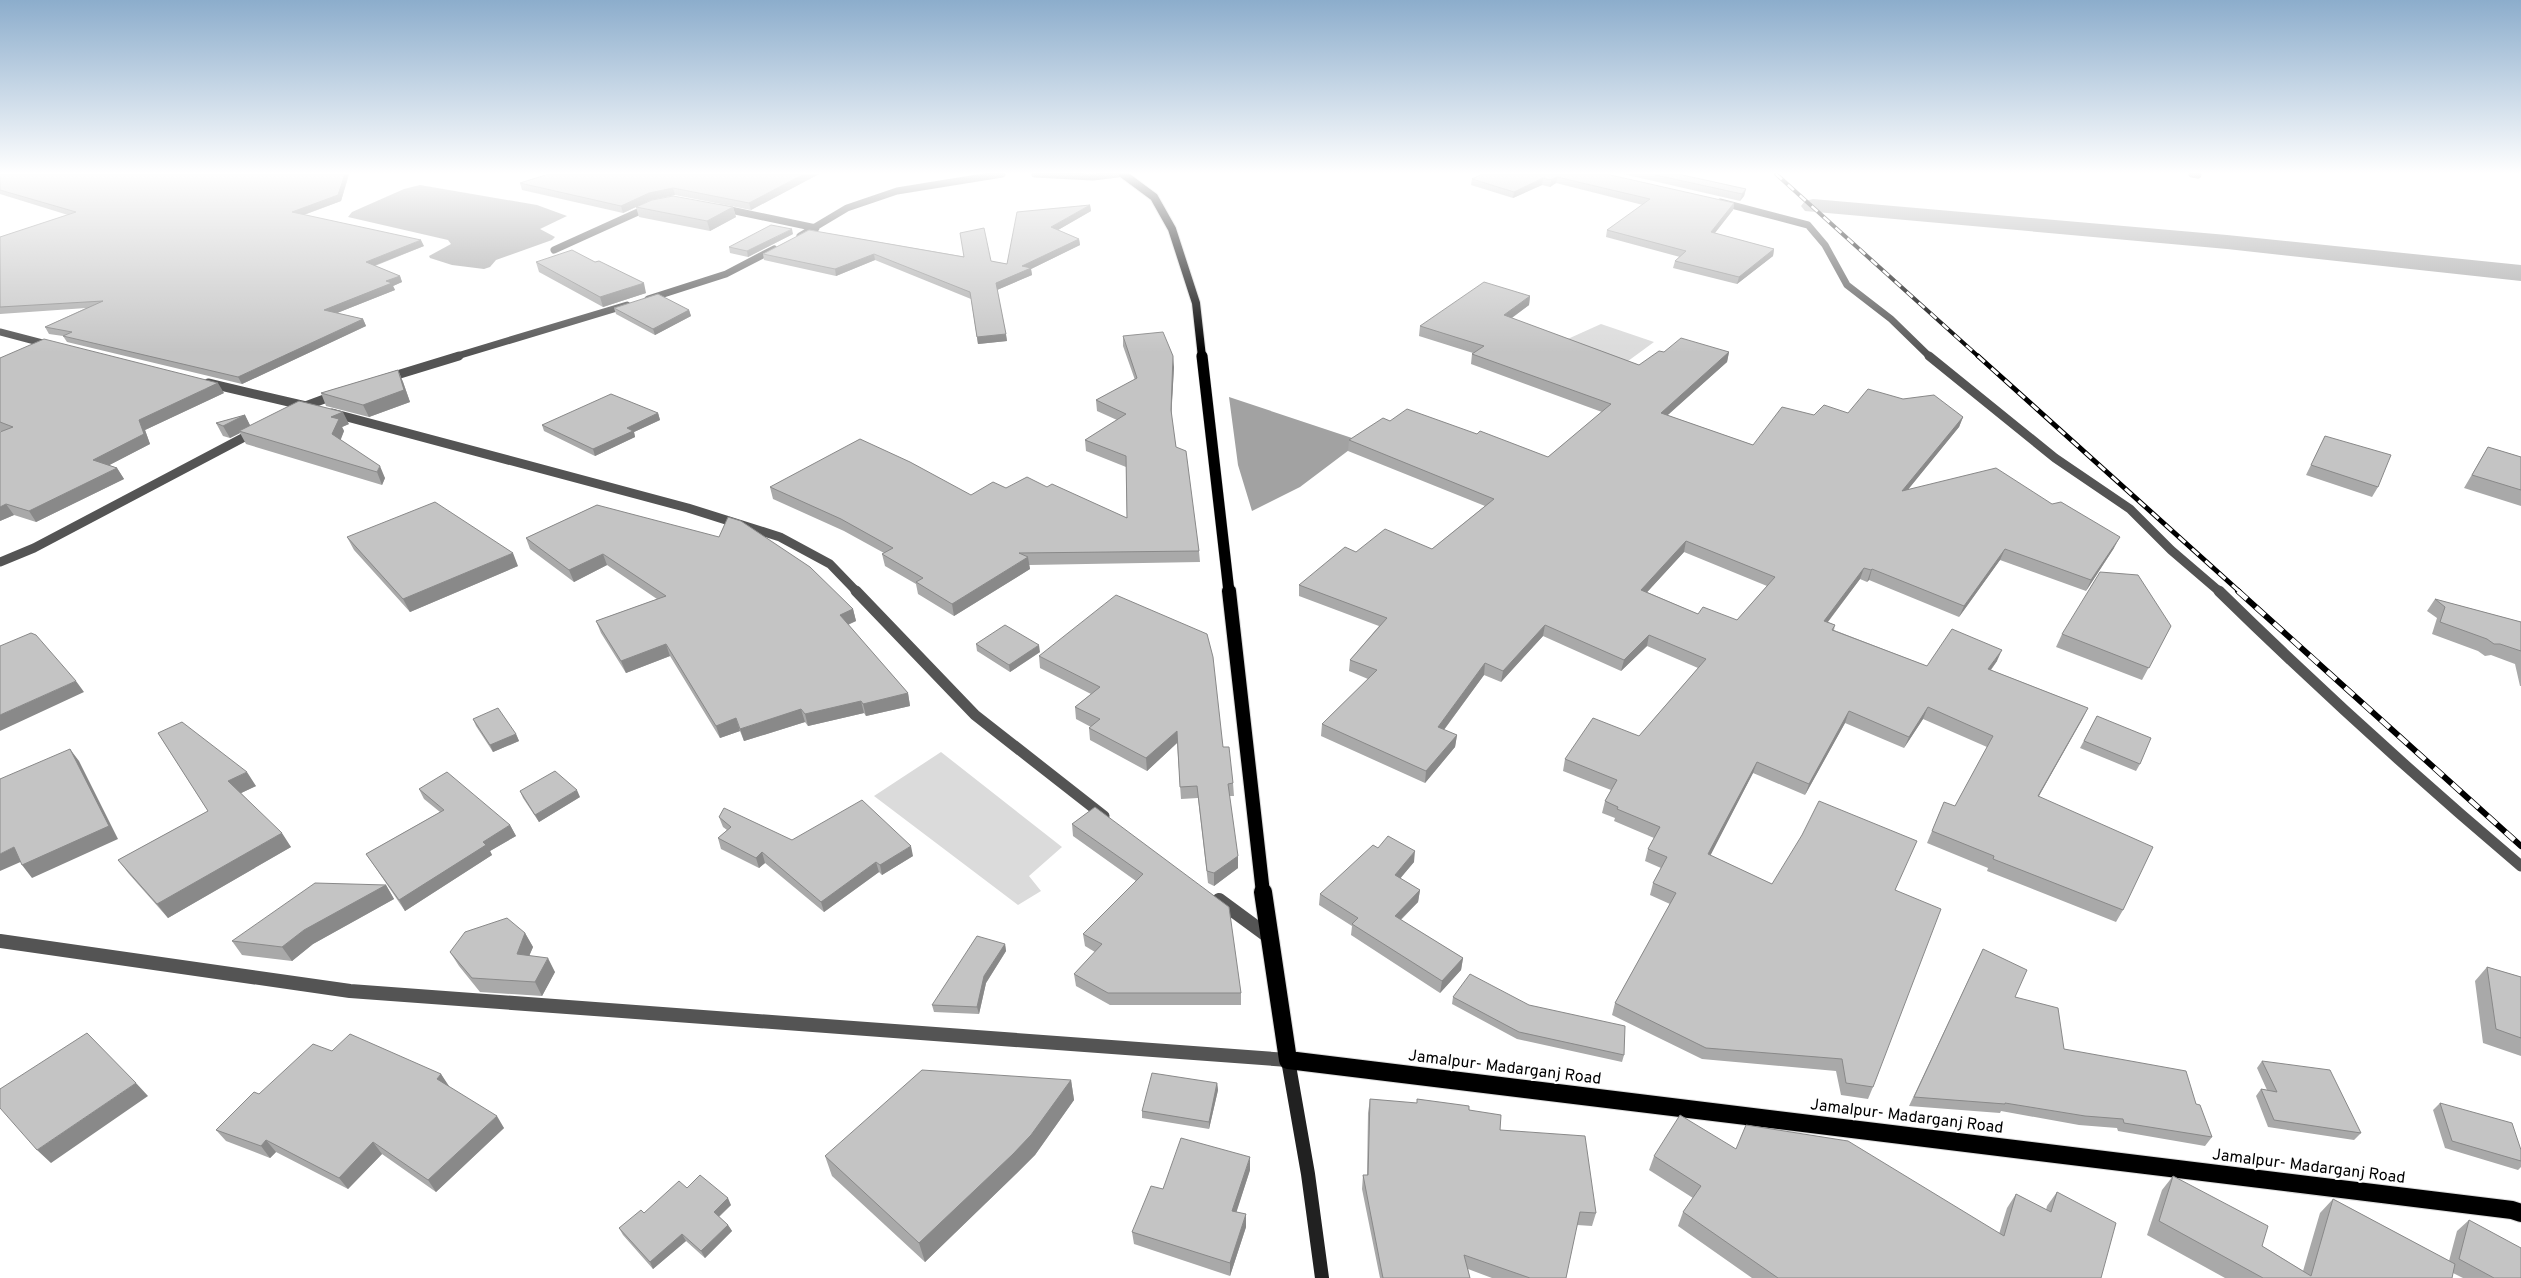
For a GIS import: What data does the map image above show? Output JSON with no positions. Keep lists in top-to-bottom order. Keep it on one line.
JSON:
{"streets":{"main road":["Jamalpur- Madarganj Road"]}}
